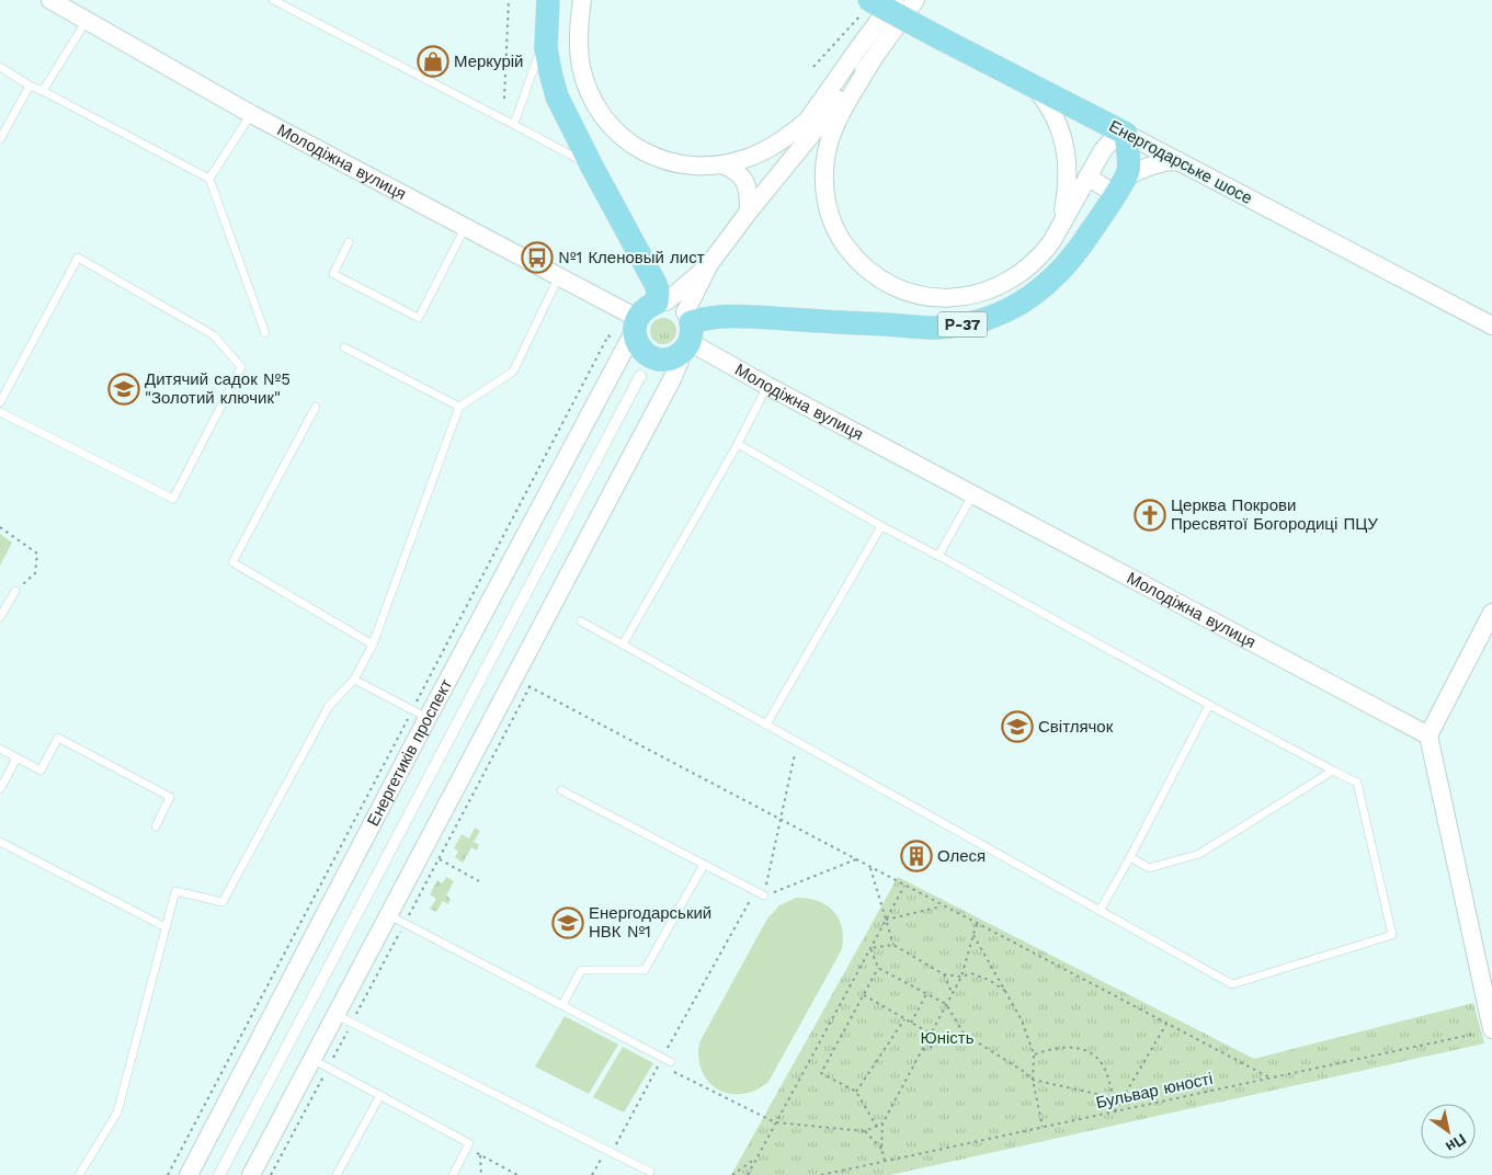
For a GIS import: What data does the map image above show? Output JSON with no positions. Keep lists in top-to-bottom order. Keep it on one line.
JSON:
{"streets":{"main road":["Енергодарське шосе","Р-37"],"street":["Молодіжна вулиця","Енергетиків проспект"],"path":["Бульвар юності"]},"crossings":[["Молодіжна вулиця","Р-37"],["Молодіжна вулиця","Енергетиків проспект"],["Енергодарське шосе","Р-37"],["Р-37","Енергетиків проспект"]],"parks":["Юність"],"places":{"shop":["Меркурій"],"bus stop":["№1 Кленовый лист"],"school or university":["Дитячий садок №5 \"Золотий ключик\"","Світлячок","Енергодарський НВК №1"],"church":["Церква Покрови Пресвятої Богородиці ПЦУ"],"building":["Олеся"]},"north":"bottom right"}
